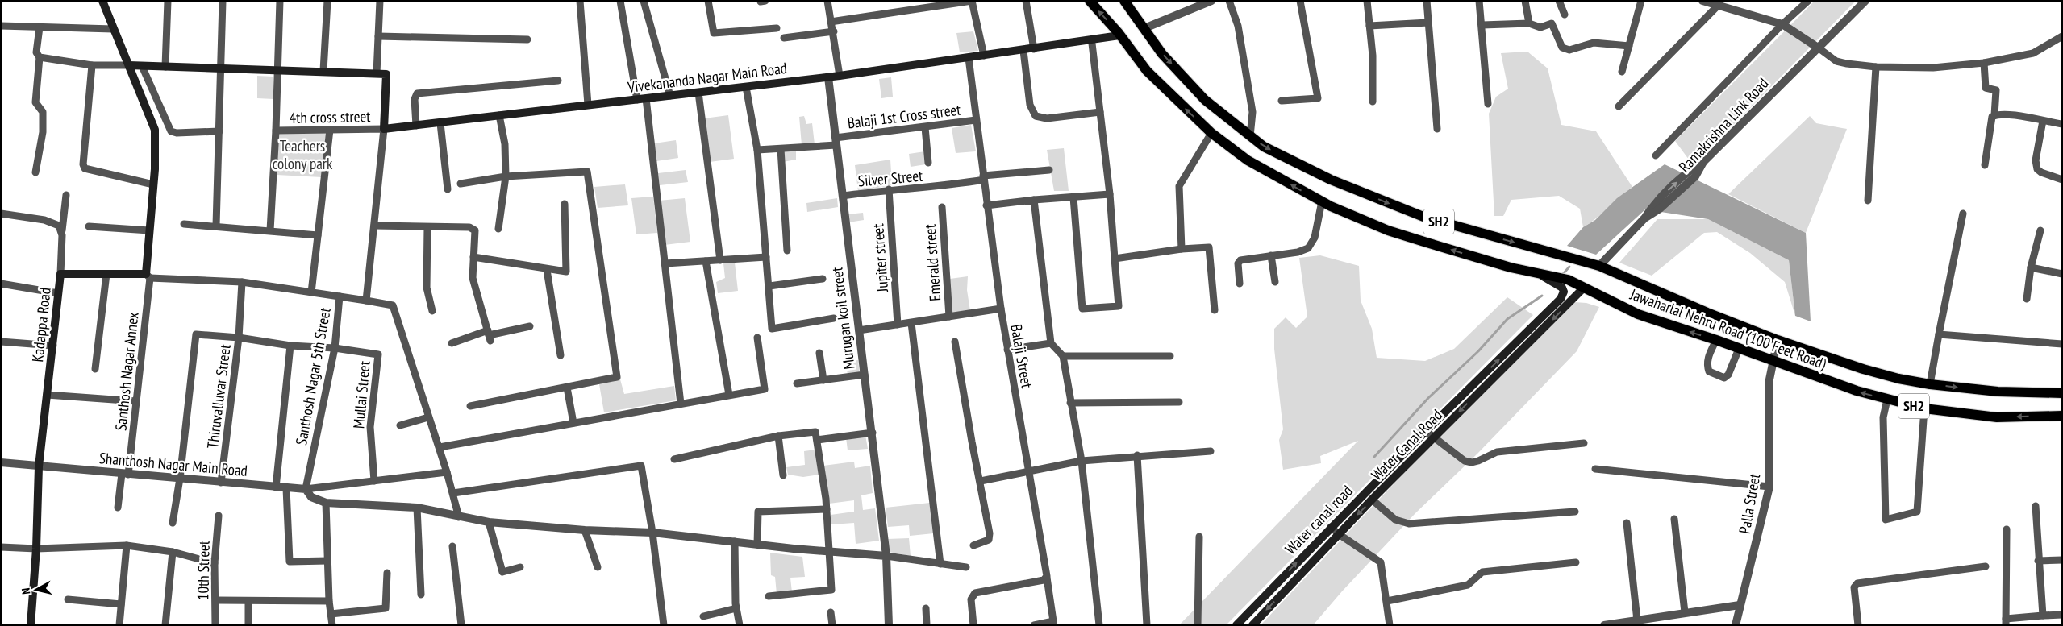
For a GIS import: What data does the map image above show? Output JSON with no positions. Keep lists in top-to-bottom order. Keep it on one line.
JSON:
{"streets":{"main road":["Vivekananda Nagar Main Road","SH2","Kadappa Road","Jawaharlal Nehru Road (100 Feet Road)","Water Canal Road","Water canal road"],"street":["Balaji 1st Cross street","4th cross street","Ramakrishna Link Road","Silver Street","Jupiter street","Emerald street","Murugan koil street","Balaji Street","Santhosh Nagar Annex","Santhosh Nagar 5th Street","Mullai Street","Thiruvalluvar Street","Shanthosh Nagar Main Road","Palla Street","10th Street"]},"crossings":[["Vivekananda Nagar Main Road","4th cross street"],["Vivekananda Nagar Main Road","Murugan koil street"],["Vivekananda Nagar Main Road","Balaji Street"],["Balaji 1st Cross street","Murugan koil street"],["Balaji 1st Cross street","Balaji Street"],["Ramakrishna Link Road","Jawaharlal Nehru Road (100 Feet Road)"],["Silver Street","Jupiter street"],["Silver Street","Murugan koil street"],["Silver Street","Balaji Street"],["Kadappa Road","Santhosh Nagar Annex"],["Kadappa Road","Shanthosh Nagar Main Road"],["Jawaharlal Nehru Road (100 Feet Road)","Water Canal Road"],["Jawaharlal Nehru Road (100 Feet Road)","Palla Street"],["Jawaharlal Nehru Road (100 Feet Road)","Water canal road"],["Santhosh Nagar Annex","Shanthosh Nagar Main Road"],["Santhosh Nagar 5th Street","Mullai Street"],["Santhosh Nagar 5th Street","Shanthosh Nagar Main Road"],["Thiruvalluvar Street","Shanthosh Nagar Main Road"]],"one_way":["Water Canal Road","Water canal road"],"parks":["Teachers colony park"],"north":"left"}
